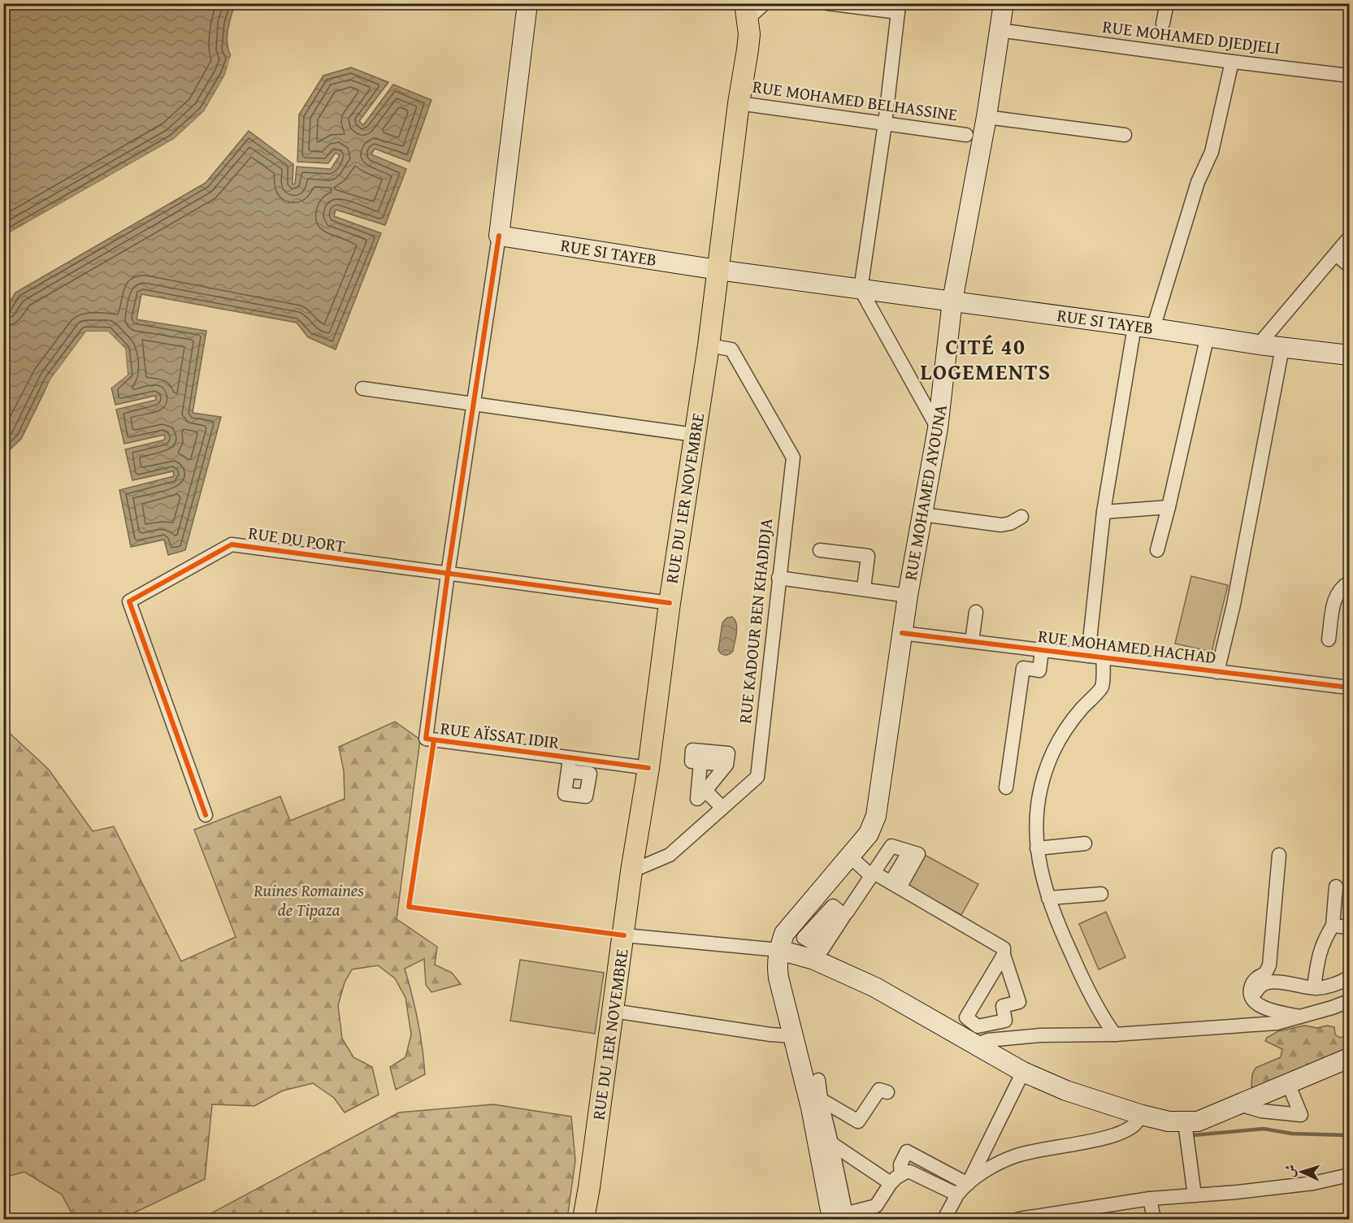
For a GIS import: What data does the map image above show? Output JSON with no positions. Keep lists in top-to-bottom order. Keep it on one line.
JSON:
{"streets":{"main road":["RUE SI TAYEB","RUE MOHAMED AYOUNA","RUE DU 1ER NOVEMBRE"],"street":["RUE MOHAMED DJEDJELI","RUE MOHAMED BELHASSINE","RUE DU PORT","RUE KADOUR BEN KHADIDJA","RUE MOHAMED HACHAD","RUE AÏSSAT IDIR"]},"crossings":[["RUE MOHAMED DJEDJELI","RUE MOHAMED AYOUNA"],["RUE MOHAMED BELHASSINE","RUE DU 1ER NOVEMBRE"],["RUE SI TAYEB","RUE MOHAMED AYOUNA"],["RUE SI TAYEB","RUE DU 1ER NOVEMBRE"],["RUE MOHAMED AYOUNA","RUE MOHAMED HACHAD"],["RUE DU 1ER NOVEMBRE","RUE DU PORT"],["RUE DU 1ER NOVEMBRE","RUE KADOUR BEN KHADIDJA"],["RUE DU 1ER NOVEMBRE","RUE AÏSSAT IDIR"],["RUE DU PORT","RUE AÏSSAT IDIR"]],"districts":["CITÉ 40 LOGEMENTS"],"parks":["Ruines Romaines de Tipaza"],"north":"left"}
